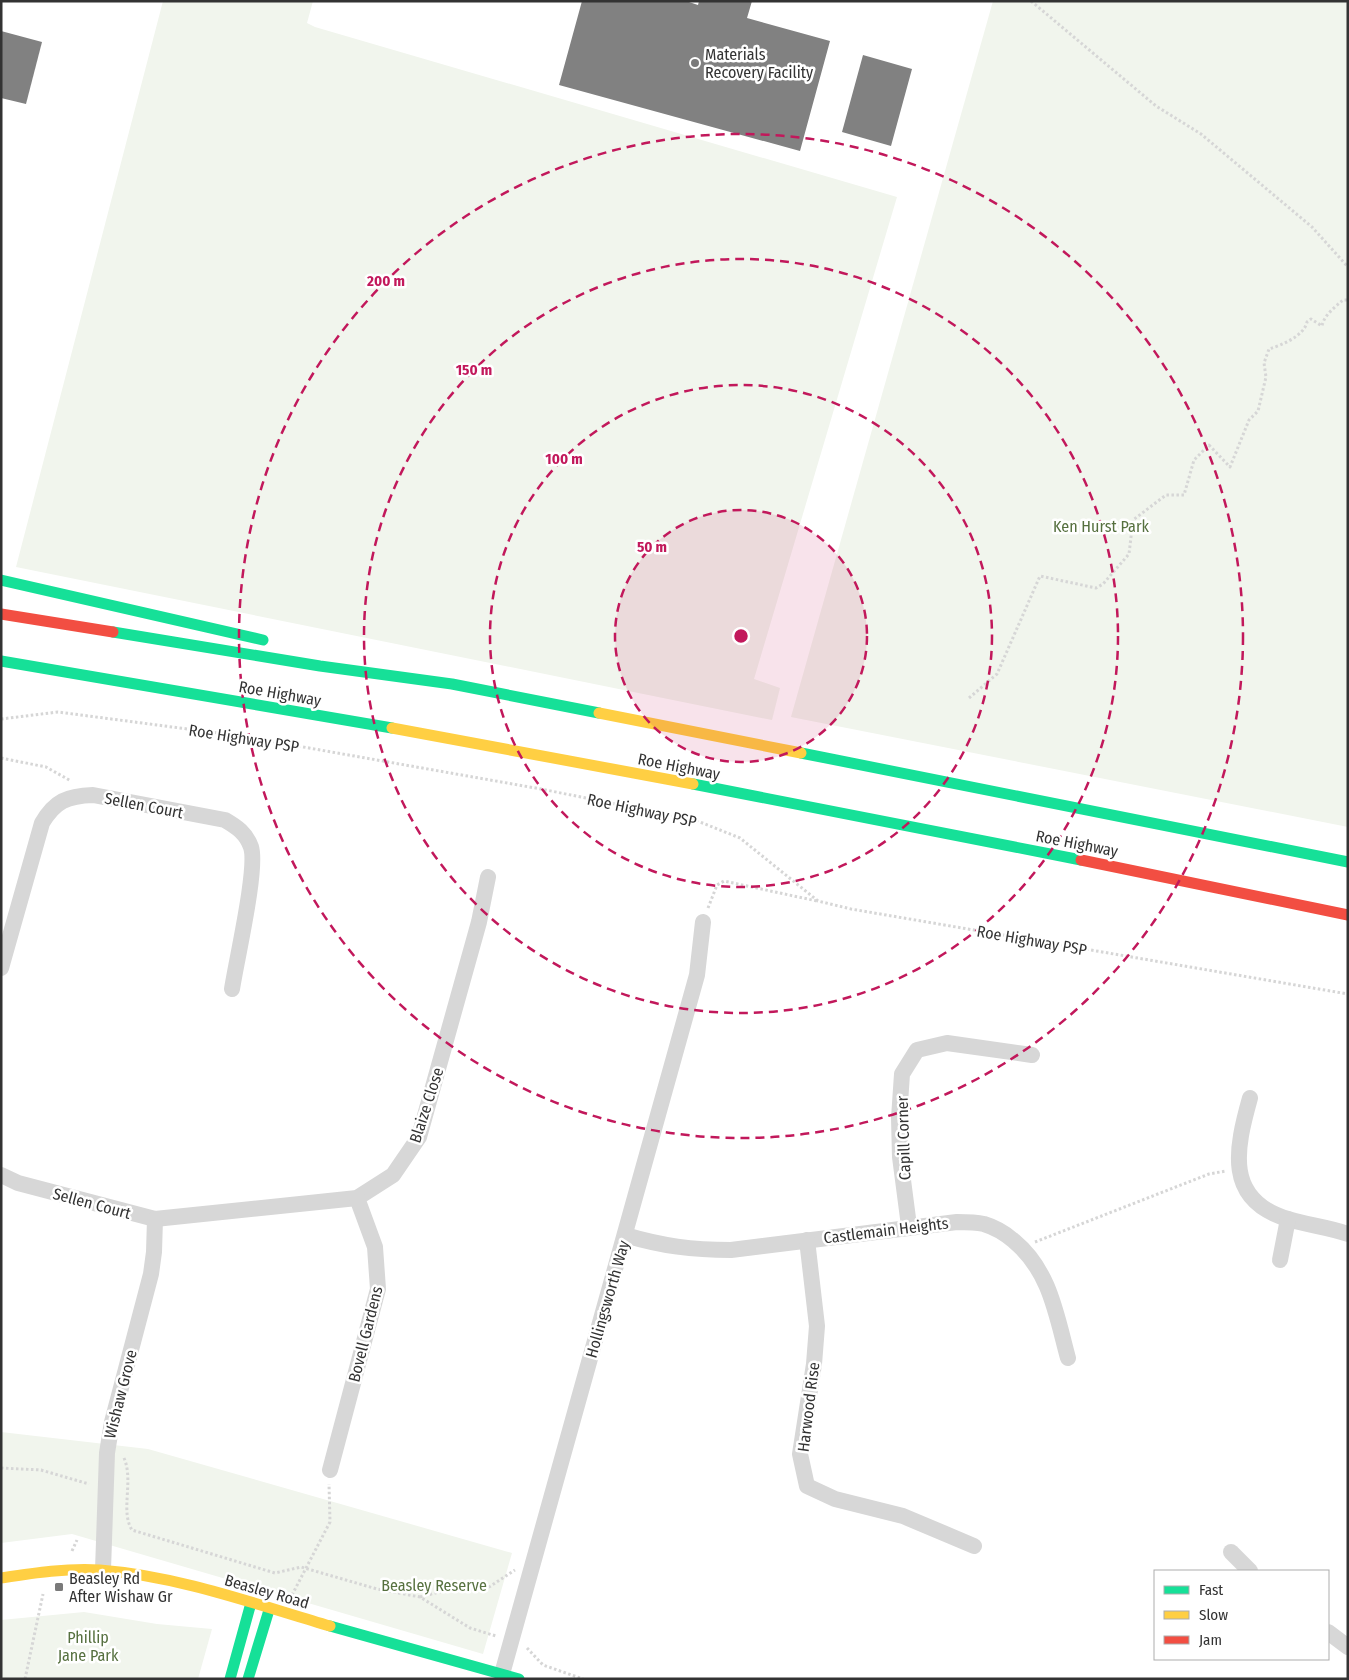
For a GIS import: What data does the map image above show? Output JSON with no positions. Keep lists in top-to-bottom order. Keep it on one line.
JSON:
{"streets":{"main road":["Roe Highway","Beasley Road"],"street":["Sellen Court","Blaize Close","Capill Corner","Castlemain Heights","Hollingsworth Way","Bovell Gardens","Wishaw Grove","Harwood Rise"],"path":["Roe Highway PSP"]},"crossings":[["Sellen Court","Blaize Close"],["Sellen Court","Wishaw Grove"],["Blaize Close","Bovell Gardens"],["Blaize Close","Wishaw Grove"],["Capill Corner","Castlemain Heights"],["Castlemain Heights","Hollingsworth Way"],["Castlemain Heights","Harwood Rise"],["Hollingsworth Way","Beasley Road"],["Wishaw Grove","Beasley Road"]],"parks":["Ken Hurst Park","Beasley Reserve","Phillip Jane Park"],"places":{"other":["Materials Recovery Facility"],"transit":["Beasley Rd After Wishaw Gr"]},"legend":["Fast","Slow","Jam"],"rings":["200 m","150 m","100 m","50 m"]}
